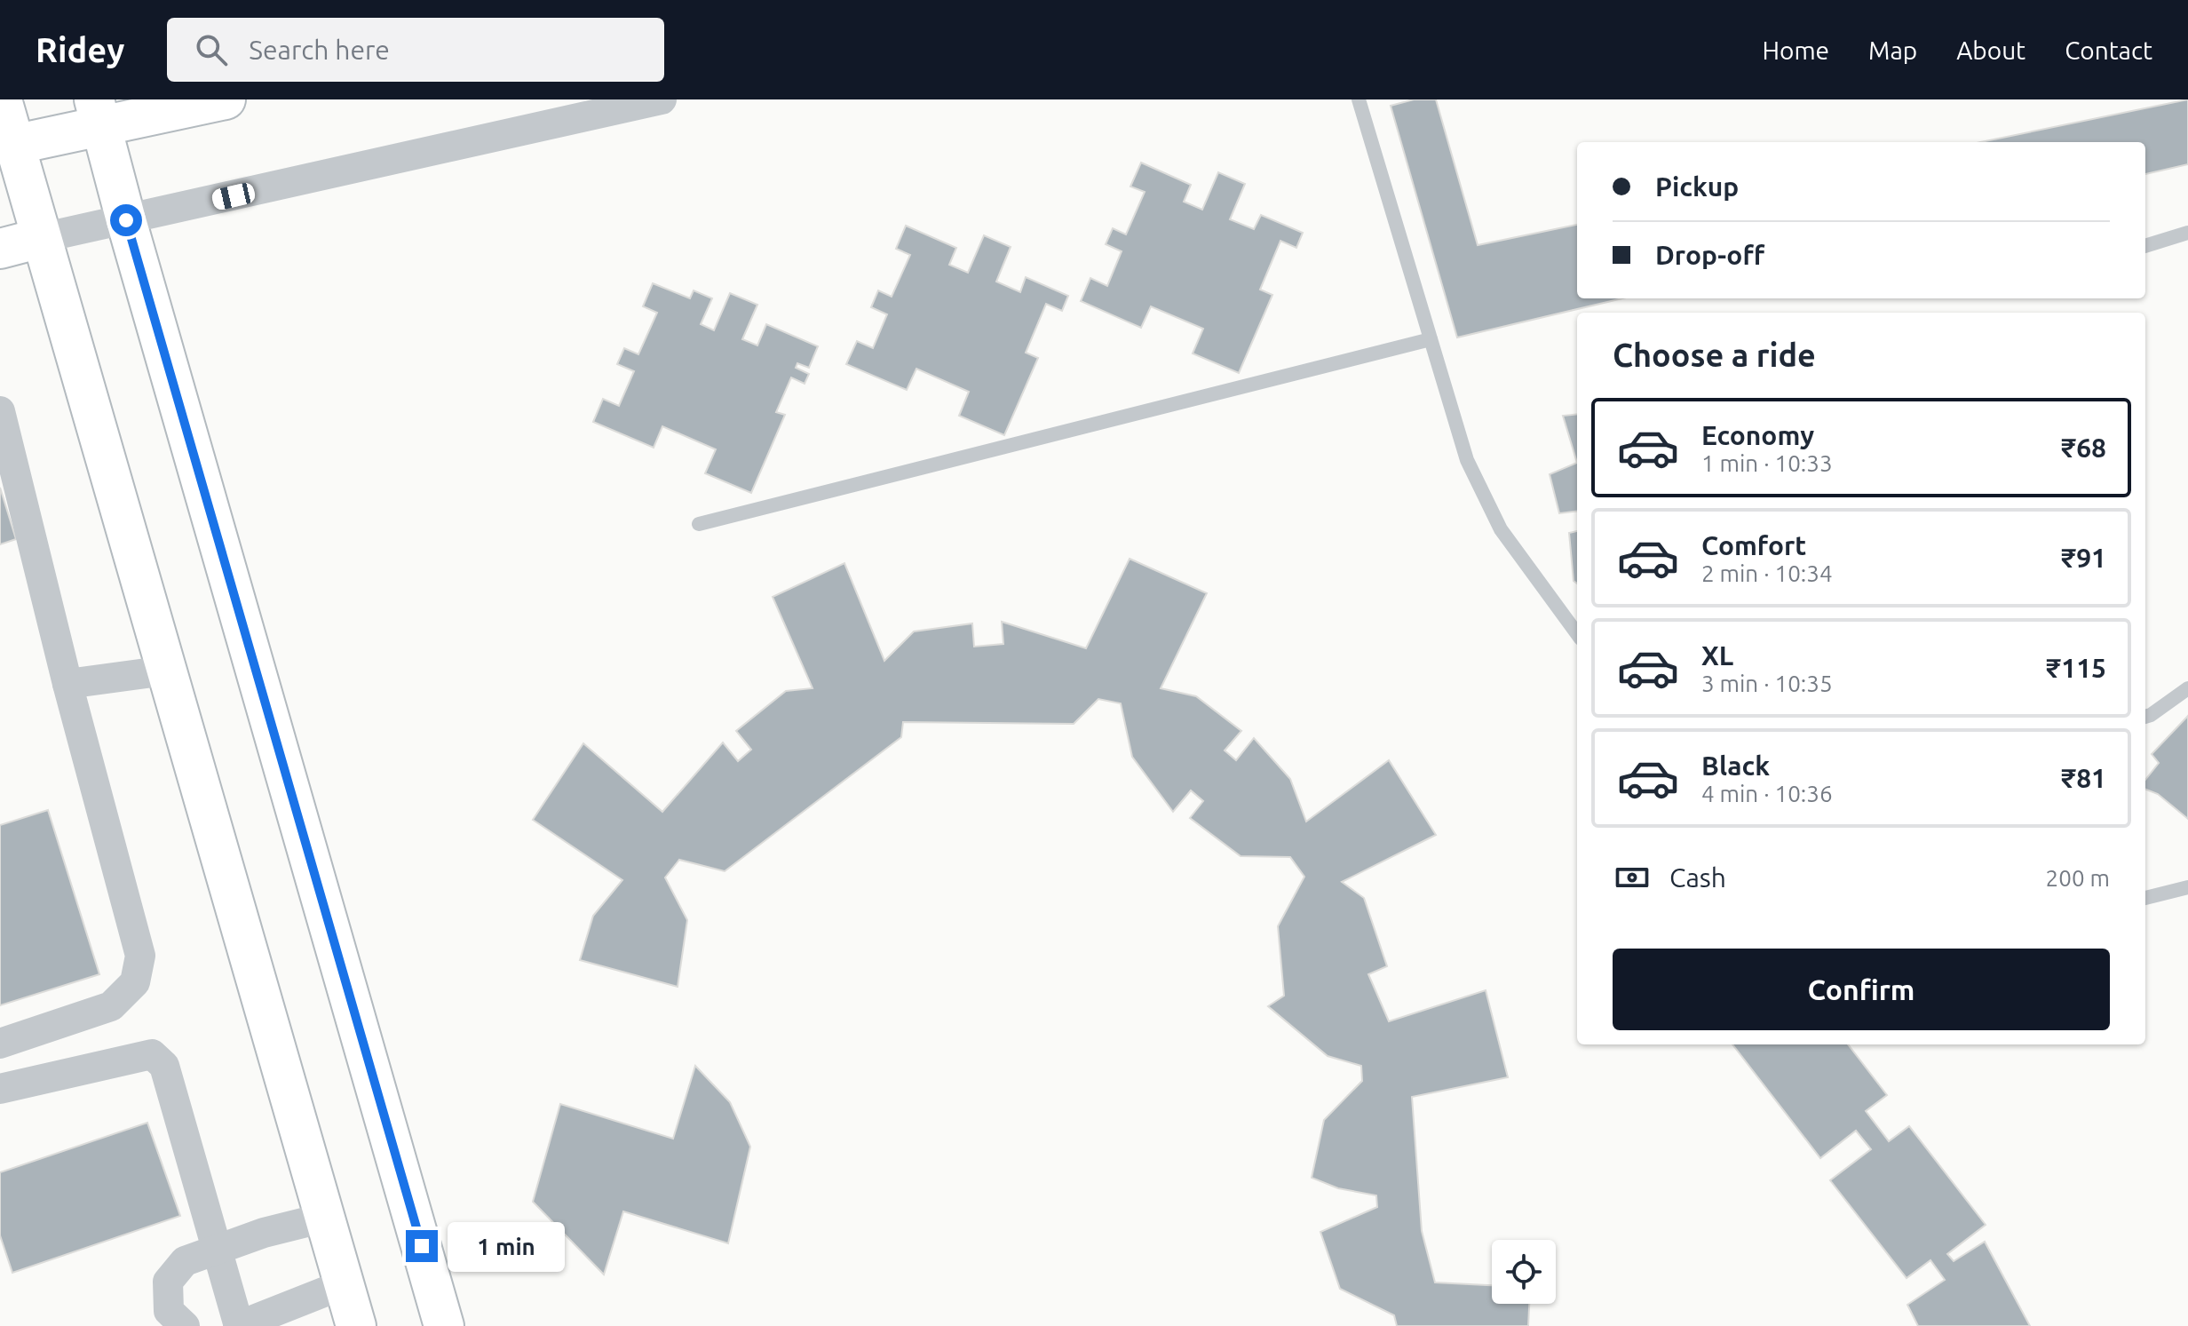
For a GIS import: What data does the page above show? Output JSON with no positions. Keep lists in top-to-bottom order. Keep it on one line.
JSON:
{"page":{"header":"Ridey","search":"Search here","nav":["Home","Map","About","Contact"],"banner":["Pickup","Drop-off"],"heading":"Choose a ride","list":[{"name":"Economy","note":"1 min · 10:33","value":"₹68"},{"name":"Comfort","note":"2 min · 10:34","value":"₹91"},{"name":"XL","note":"3 min · 10:35","value":"₹115"},{"name":"Black","note":"4 min · 10:36","value":"₹81"}],"pay":["Cash","200 m"],"buttons":"Confirm","bubble":"1 min"}}
